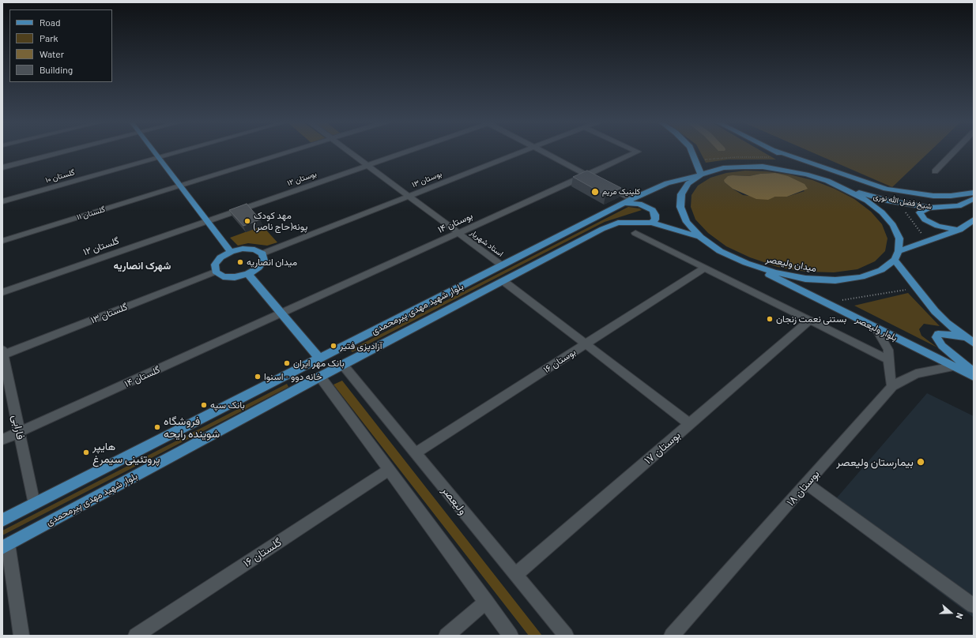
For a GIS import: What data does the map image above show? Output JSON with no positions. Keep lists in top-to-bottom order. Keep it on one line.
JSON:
{"streets":{"main road":["شیخ فضل الله نوری","میدان ولیعصر","بلوار شهید مهدی پیرمحمدی","بلوار ولیعصر"],"street":["گلستان ۱۰","بوستان ۱۲","بوستان ۱۳","گلستان ۱۱","بوستان ۱۴","استاد شهریار","گلستان ۱۲","گلستان ۱۳","بوستان ۱۶","گلستان ۱۴","فارابی","بوستان ۱۷","بوستان ۱۸","ولیعصر","گلستان ۱۶"]},"crossings":[["بوستان ۱۲","استاد شهریار"],["بوستان ۱۲","گلستان ۱۲"],["بوستان ۱۳","استاد شهریار"],["شیخ فضل الله نوری","میدان ولیعصر"],["بوستان ۱۴","استاد شهریار"],["بوستان ۱۴","گلستان ۱۴"],["استاد شهریار","بلوار شهید مهدی پیرمحمدی"],["میدان ولیعصر","بلوار شهید مهدی پیرمحمدی"],["میدان ولیعصر","بلوار ولیعصر"],["بلوار شهید مهدی پیرمحمدی","فارابی"],["بلوار شهید مهدی پیرمحمدی","ولیعصر"],["گلستان ۱۳","فارابی"],["بوستان ۱۶","ولیعصر"],["گلستان ۱۴","فارابی"],["بوستان ۱۷","ولیعصر"]],"districts":["شهرک انصاریه"],"places":["کلینیک مریم","مهد کودک پونه(حاج ناصر)","میدان انصاریه","بستنی نعمت زنجان","آزادپزی فتیر","بانک مهر ایران","خانه دوو - اسنوا","بانک سپه","فروشگاه شوینده رایحه","هایپر پروتئینی سیمرغ","بیمارستان ولیعصر"],"legend":["Road","Park","Water","Building"],"north":"right"}
